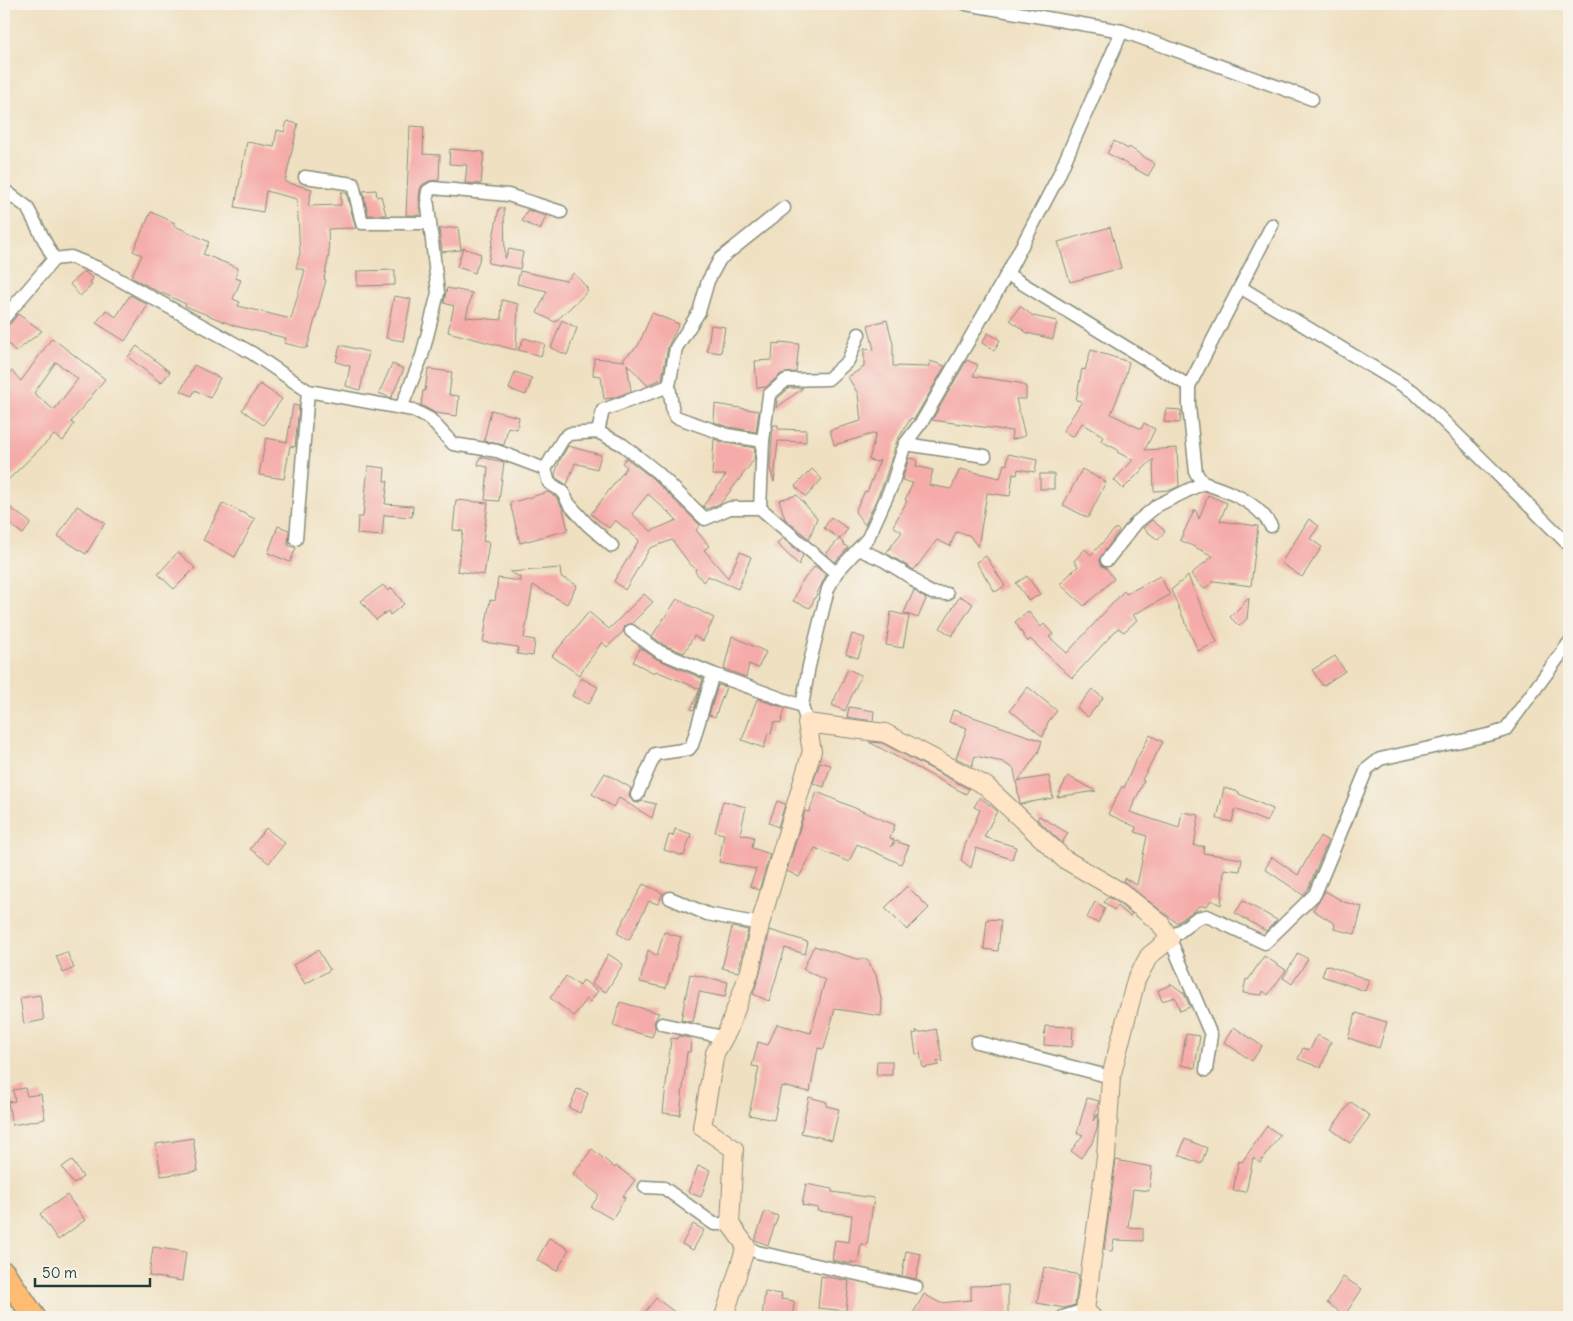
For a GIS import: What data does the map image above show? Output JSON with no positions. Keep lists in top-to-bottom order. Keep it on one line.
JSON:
{"scale_bar":"50 m"}
